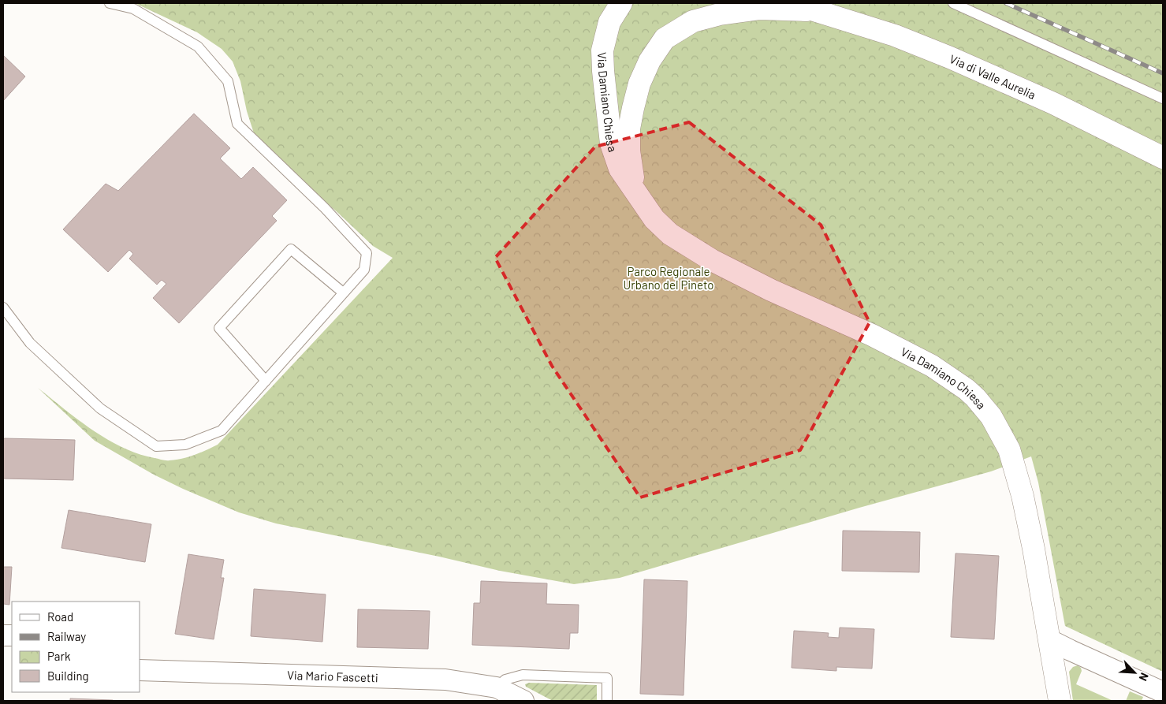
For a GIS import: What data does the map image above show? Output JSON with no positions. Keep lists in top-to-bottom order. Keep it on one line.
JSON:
{"streets":{"street":["Via di Valle Aurelia","Via Damiano Chiesa","Via Mario Fascetti"]},"crossings":[["Via di Valle Aurelia","Via Damiano Chiesa"]],"parks":["Parco Regionale Urbano del Pineto"],"legend":["Road","Railway","Park","Building"],"north":"bottom right"}
